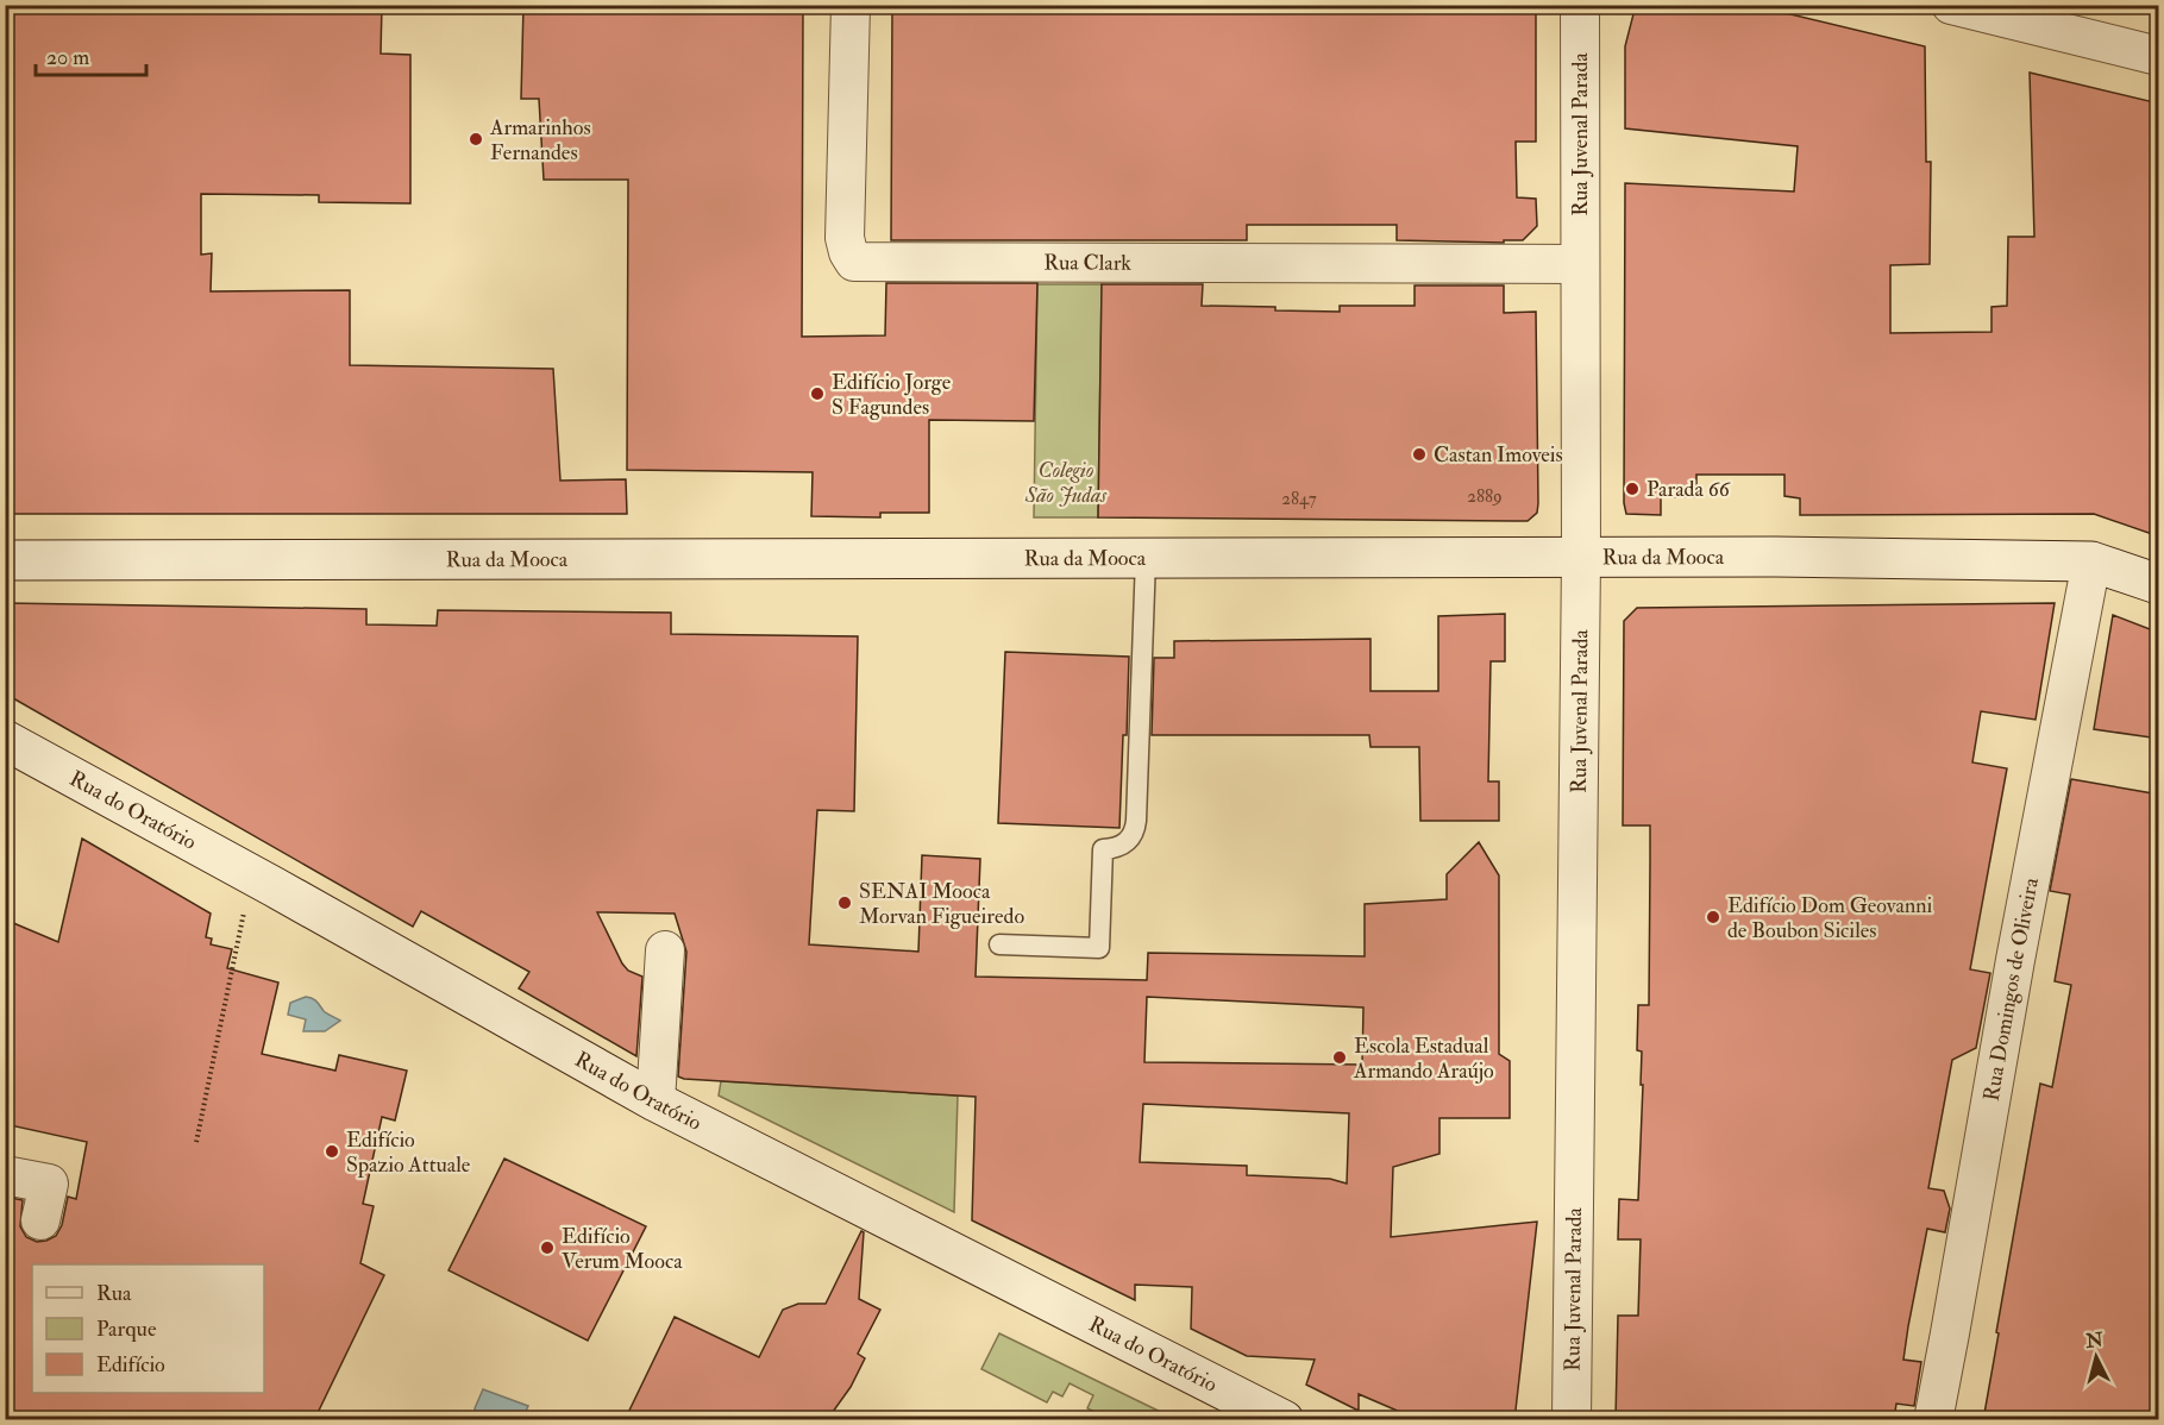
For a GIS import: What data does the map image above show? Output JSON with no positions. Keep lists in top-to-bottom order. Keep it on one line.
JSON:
{"streets":{"main road":["Rua da Mooca","Rua do Oratório"],"street":["Rua Juvenal Parada","Rua Clark","Rua Domingos de Oliveira"]},"crossings":[["Rua Juvenal Parada","Rua Clark"],["Rua Juvenal Parada","Rua da Mooca"],["Rua da Mooca","Rua Domingos de Oliveira"]],"parks":["Colegio São Judas"],"places":["Armarinhos Fernandes","Edifício Jorge S Fagundes","Castan Imoveis","Parada 66","SENAI Mooca Morvan Figueiredo","Edifício Dom Geovanni de Boubon Siciles","Escola Estadual Armando Araújo","Edifício Spazio Attuale","Edifício Verum Mooca"],"house_numbers":["2889","2847"],"legend":["Rua","Parque","Edifício"],"scale_bar":"20 m","north":"top"}
